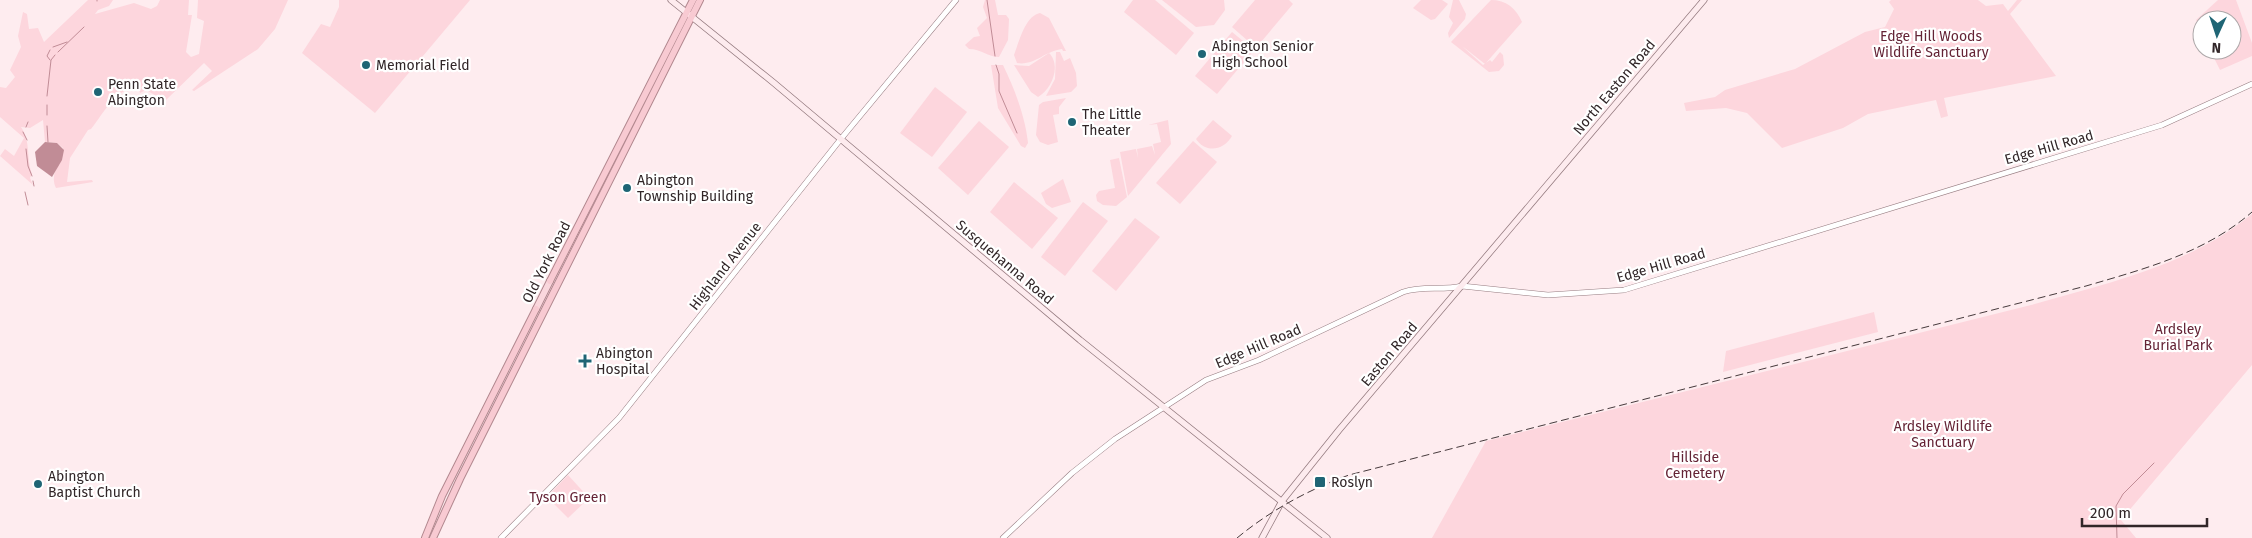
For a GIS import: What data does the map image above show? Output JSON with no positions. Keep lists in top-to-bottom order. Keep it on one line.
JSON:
{"streets":{"highway":["Old York Road"],"main road":["North Easton Road","Susquehanna Road","Easton Road"],"street":["Edge Hill Road","Highland Avenue"]},"crossings":[["North Easton Road","Easton Road"],["Edge Hill Road","Susquehanna Road"],["Edge Hill Road","Easton Road"],["Old York Road","Susquehanna Road"],["Susquehanna Road","Highland Avenue"],["Susquehanna Road","Easton Road"]],"parks":["Edge Hill Woods Wildlife Sanctuary","Ardsley Burial Park","Ardsley Wildlife Sanctuary","Hillside Cemetery","Tyson Green"],"places":{"other":["Abington Senior High School","Memorial Field","Penn State Abington","The Little Theater","Abington Township Building","Abington Baptist Church"],"health":["Abington Hospital"],"transit":["Roslyn"]},"scale_bar":"200 m","north":"bottom"}
